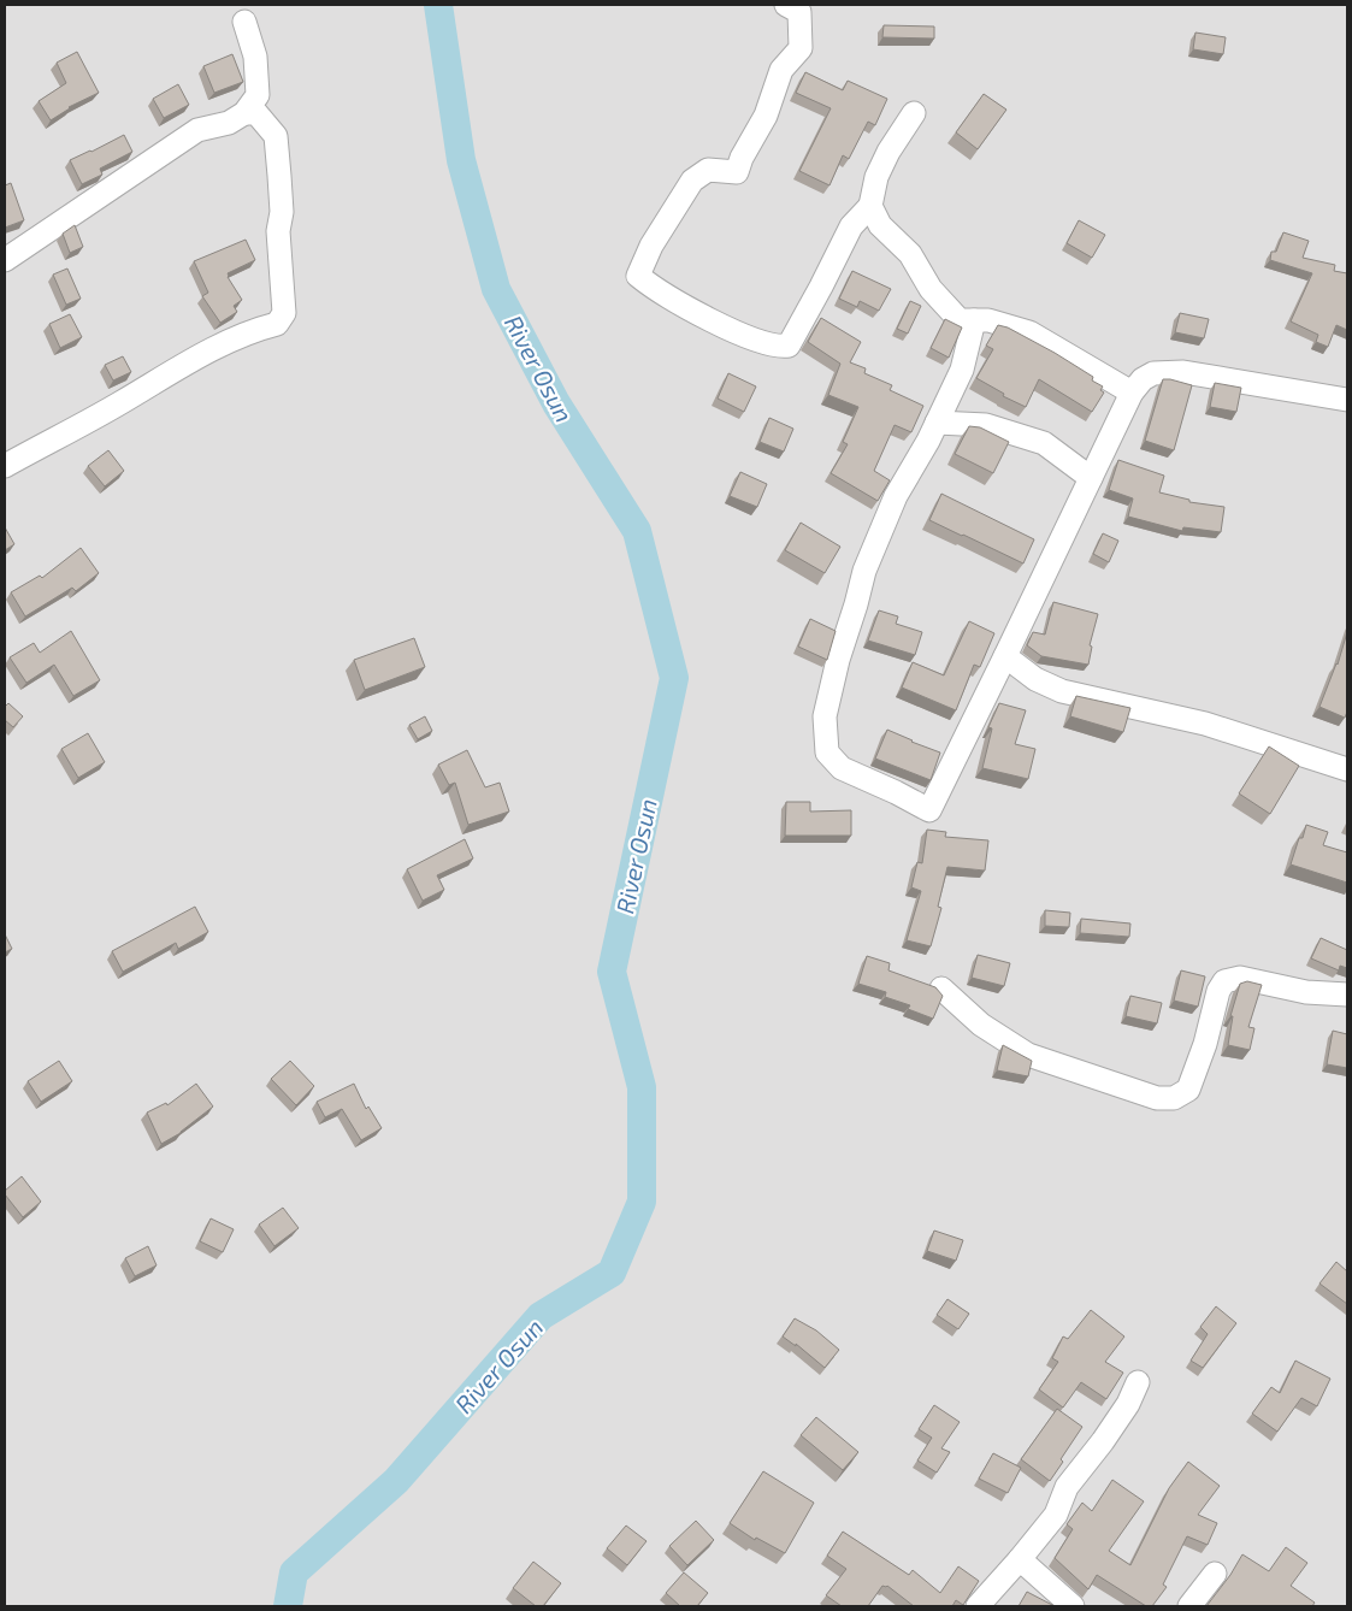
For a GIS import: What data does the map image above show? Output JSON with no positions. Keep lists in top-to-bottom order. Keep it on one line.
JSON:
{"water":["River Osun"]}
